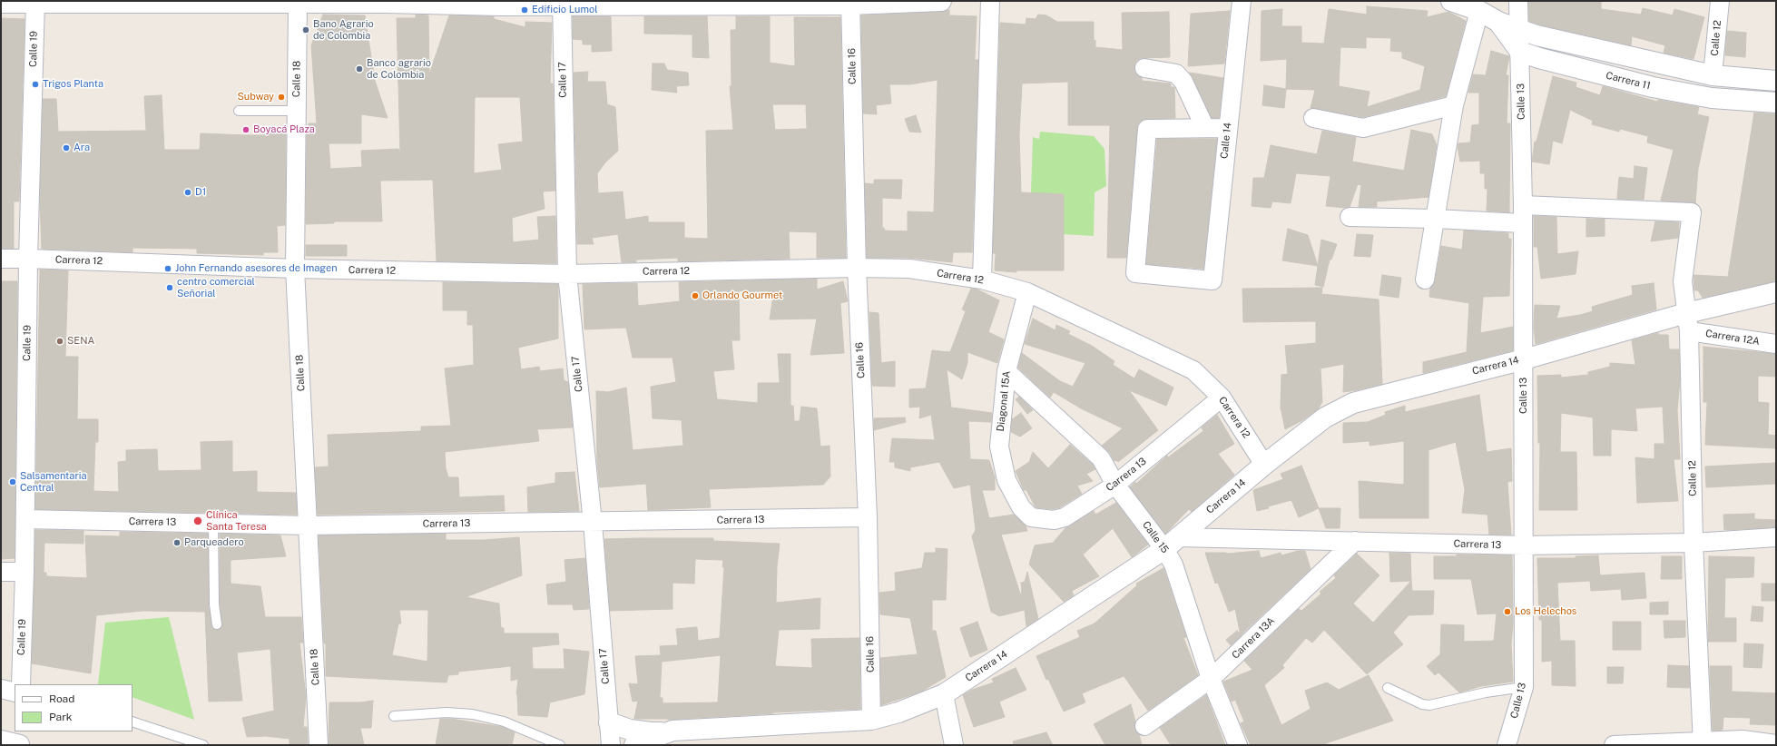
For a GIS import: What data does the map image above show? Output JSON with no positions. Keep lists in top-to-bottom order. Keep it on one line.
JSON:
{"streets":{"main road":["Carrera 11","Carrera 14"],"street":["Calle 12","Calle 19","Calle 16","Calle 18","Calle 17","Calle 13","Calle 14","Carrera 12","Carrera 12A","Diagonal 15A","Carrera 13","Calle 15","Carrera 13A"]},"crossings":[["Calle 12","Calle 13"],["Calle 12","Carrera 12A"],["Calle 12","Carrera 14"],["Calle 12","Carrera 13"],["Calle 19","Carrera 12"],["Calle 19","Carrera 13"],["Calle 16","Carrera 12"],["Calle 16","Carrera 14"],["Calle 16","Carrera 13"],["Calle 18","Carrera 12"],["Calle 18","Carrera 13"],["Calle 17","Carrera 12"],["Calle 17","Carrera 13"],["Carrera 11","Calle 13"],["Calle 13","Carrera 14"],["Calle 13","Carrera 13"],["Carrera 12","Carrera 14"],["Carrera 12","Diagonal 15A"],["Carrera 12","Carrera 13"],["Carrera 12A","Carrera 14"],["Carrera 14","Carrera 13"],["Carrera 14","Calle 15"],["Diagonal 15A","Carrera 13"],["Diagonal 15A","Calle 15"],["Carrera 13","Calle 15"],["Carrera 13","Carrera 13A"],["Calle 15","Carrera 13A"]],"places":["Edificio Lumol","Bano Agrario de Colombia","Banco agrario de Colombia","Trigos Planta","Subway","Boyacá Plaza","Ara","D1","John Fernando asesores de Imagen","centro comercial Señorial","Orlando Gourmet","SENA","Salsamentaria Central","Clínica Santa Teresa","Parqueadero","Los Helechos"],"legend":["Road","Park"]}
